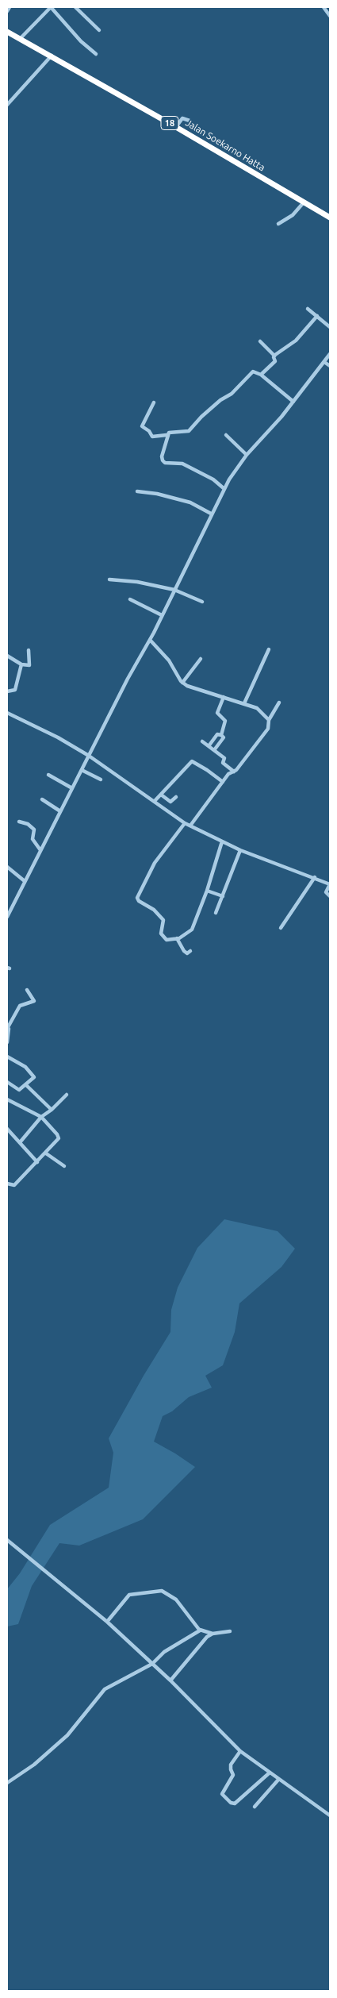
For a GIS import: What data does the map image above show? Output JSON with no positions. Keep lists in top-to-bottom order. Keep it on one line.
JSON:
{"streets":{"highway":["18","Jalan Soekarno Hatta"]}}
